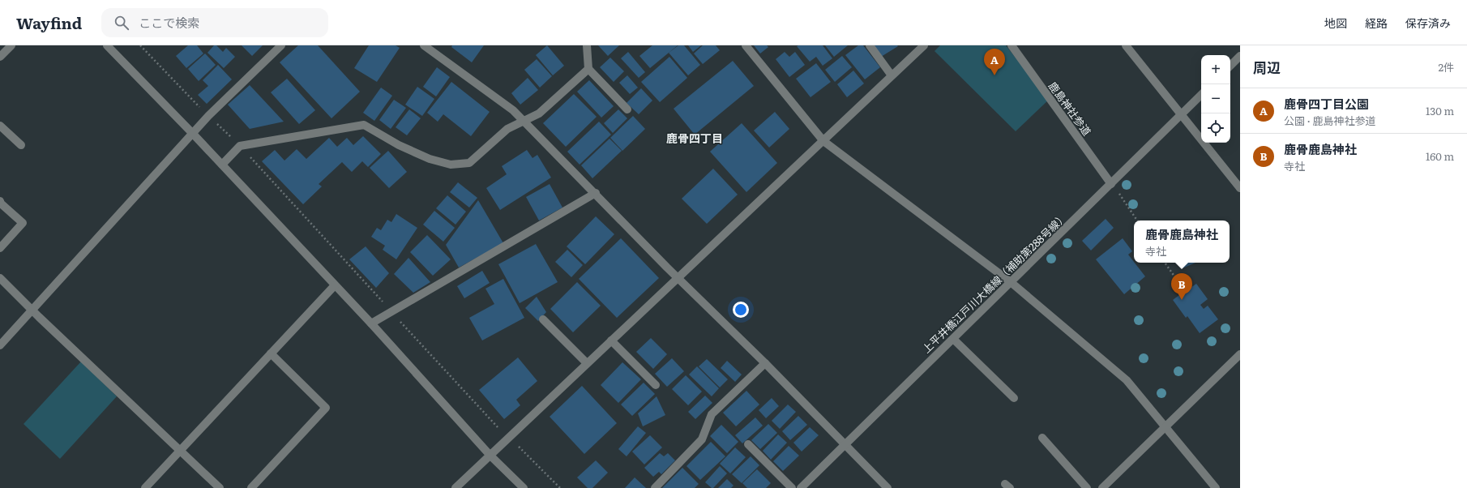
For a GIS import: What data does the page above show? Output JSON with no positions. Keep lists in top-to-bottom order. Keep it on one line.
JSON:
{"streets":{"street":["鹿島神社参道","上平井橋江戸川大橋線（補助第288号線）"]},"crossings":[["鹿島神社参道","上平井橋江戸川大橋線（補助第288号線）"]],"districts":["鹿骨四丁目"],"page":{"header":"Wayfind","search":"ここで検索","nav":["地図","経路","保存済み"],"heading":["周辺","2件"],"pins":["A","B"],"map_buttons":["+","−"],"list":[{"mark":"A","name":"鹿骨四丁目公園","note":"公園 · 鹿島神社参道","value":"130 m"},{"mark":"B","name":"鹿骨鹿島神社","note":"寺社","value":"160 m"}],"popup":["鹿骨鹿島神社","寺社"]}}
